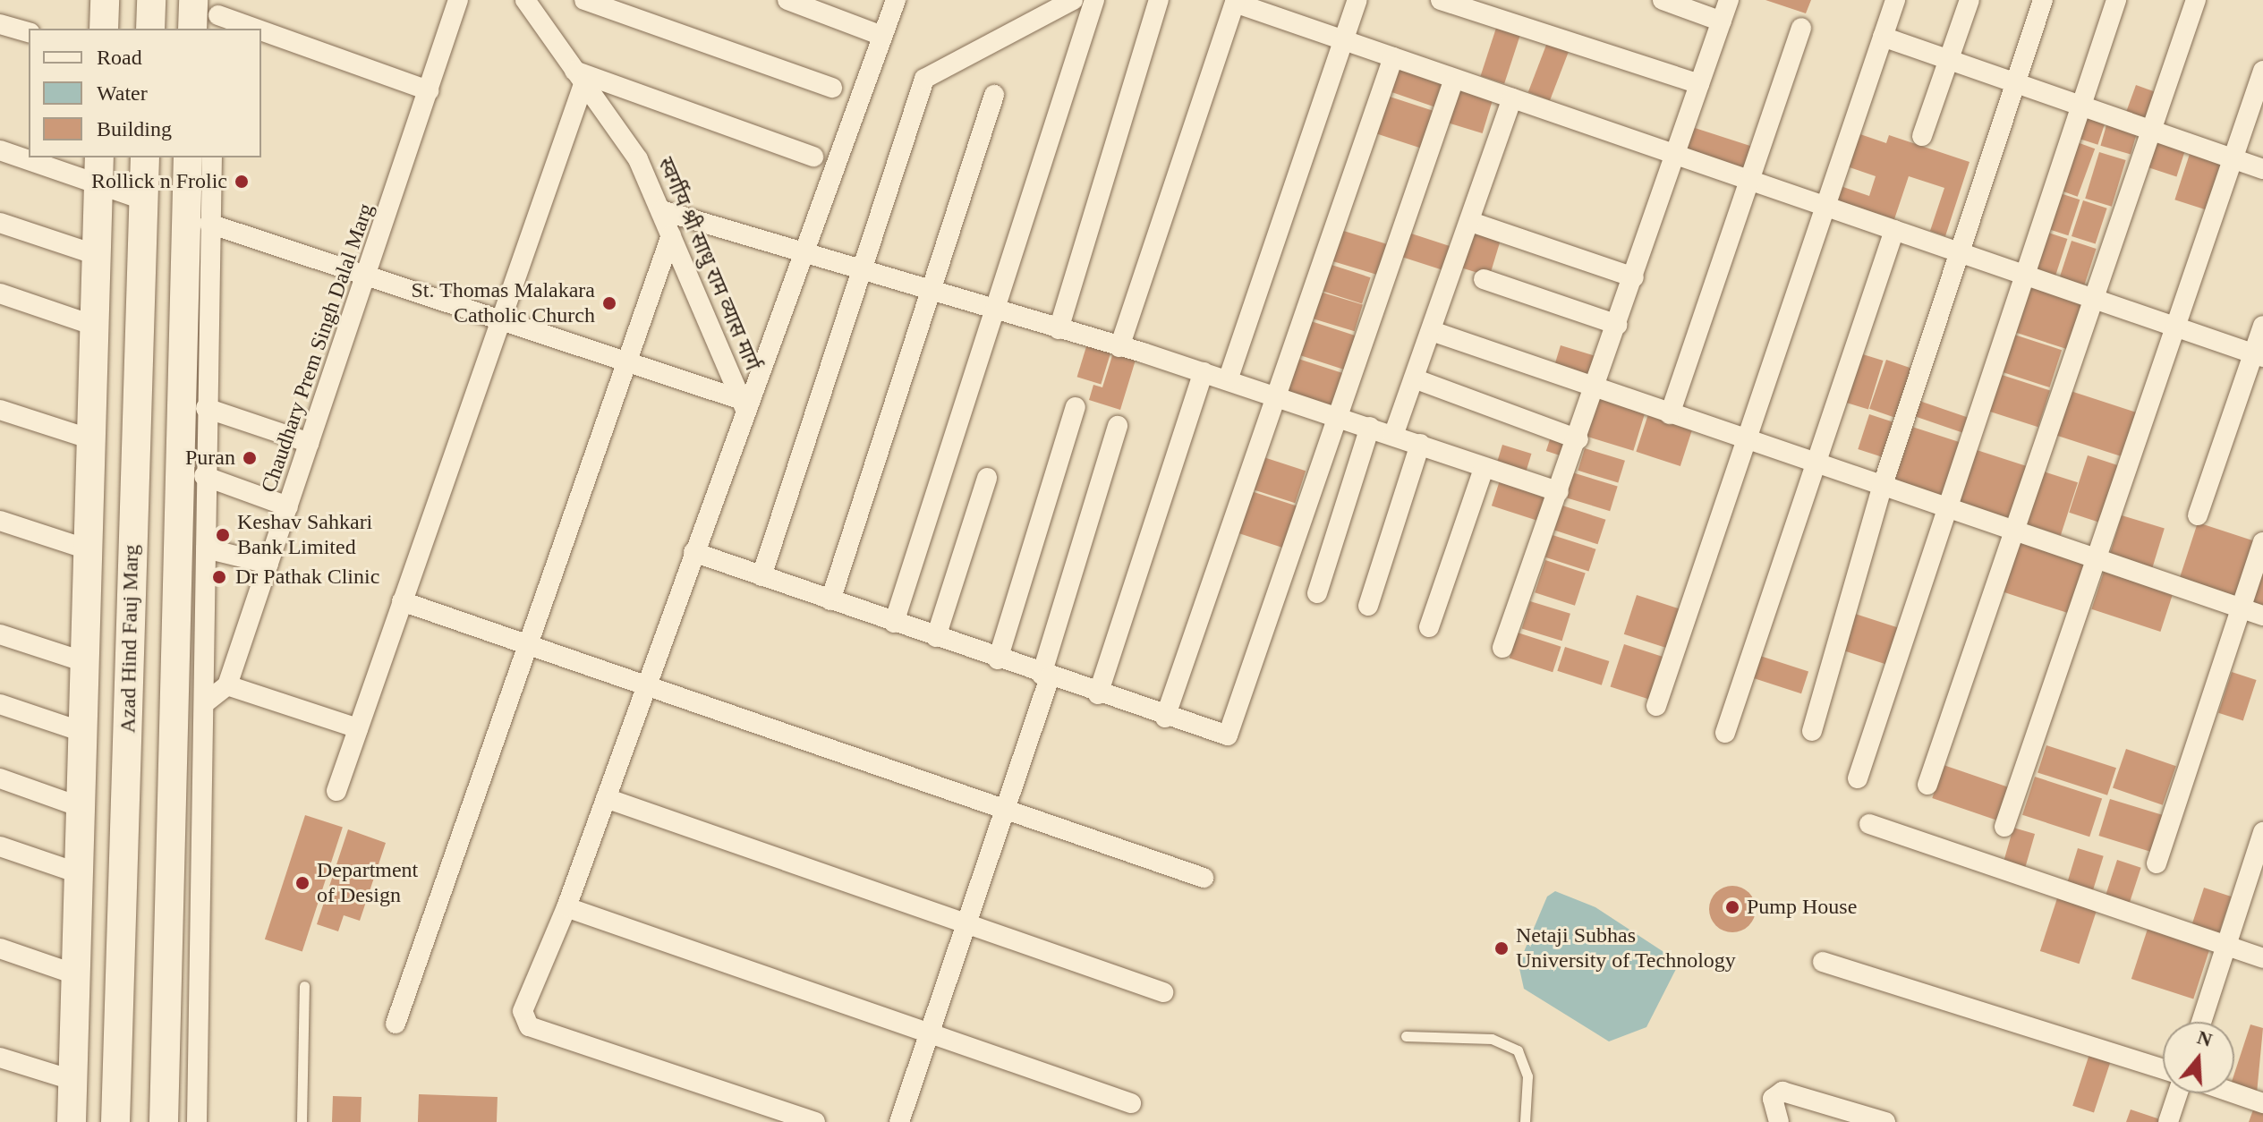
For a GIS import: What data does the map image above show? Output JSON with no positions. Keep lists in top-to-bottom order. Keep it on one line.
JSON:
{"streets":{"main road":["Azad Hind Fauj Marg"],"street":["स्वर्गीय श्री साधु राम व्यास मार्ग","Chaudhary Prem Singh Dalal Marg"]},"places":["Rollick n Frolic","St. Thomas Malakara Catholic Church","Puran","Keshav Sahkari Bank Limited","Dr Pathak Clinic","Department of Design","Pump House","Netaji Subhas University of Technology"],"legend":["Road","Water","Building"],"north":"top"}
